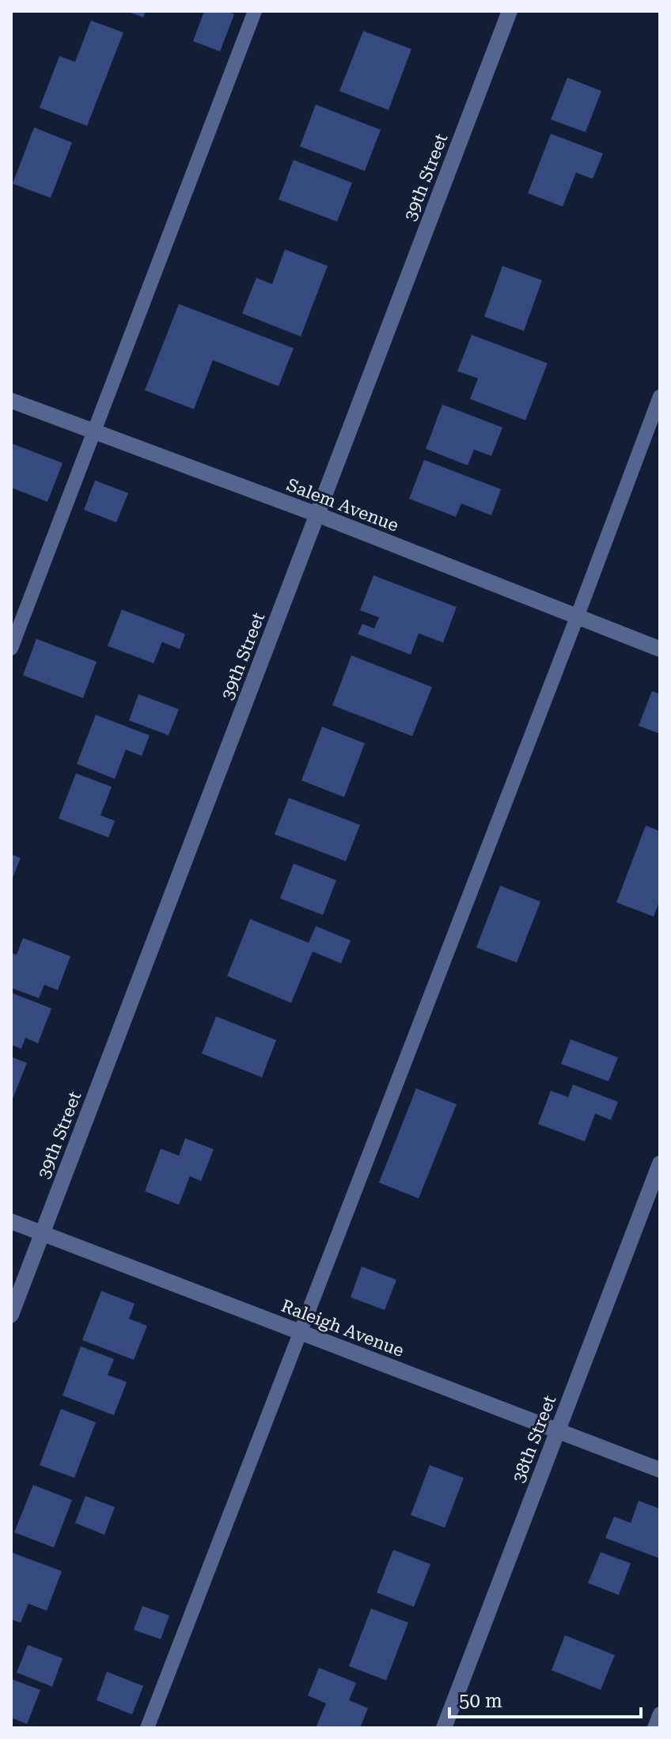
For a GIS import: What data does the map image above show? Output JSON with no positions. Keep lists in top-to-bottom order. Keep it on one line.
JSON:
{"streets":{"street":["39th Street","Salem Avenue","Raleigh Avenue","38th Street"]},"crossings":[["39th Street","Salem Avenue"],["39th Street","Raleigh Avenue"],["Raleigh Avenue","38th Street"]],"scale_bar":"50 m"}
